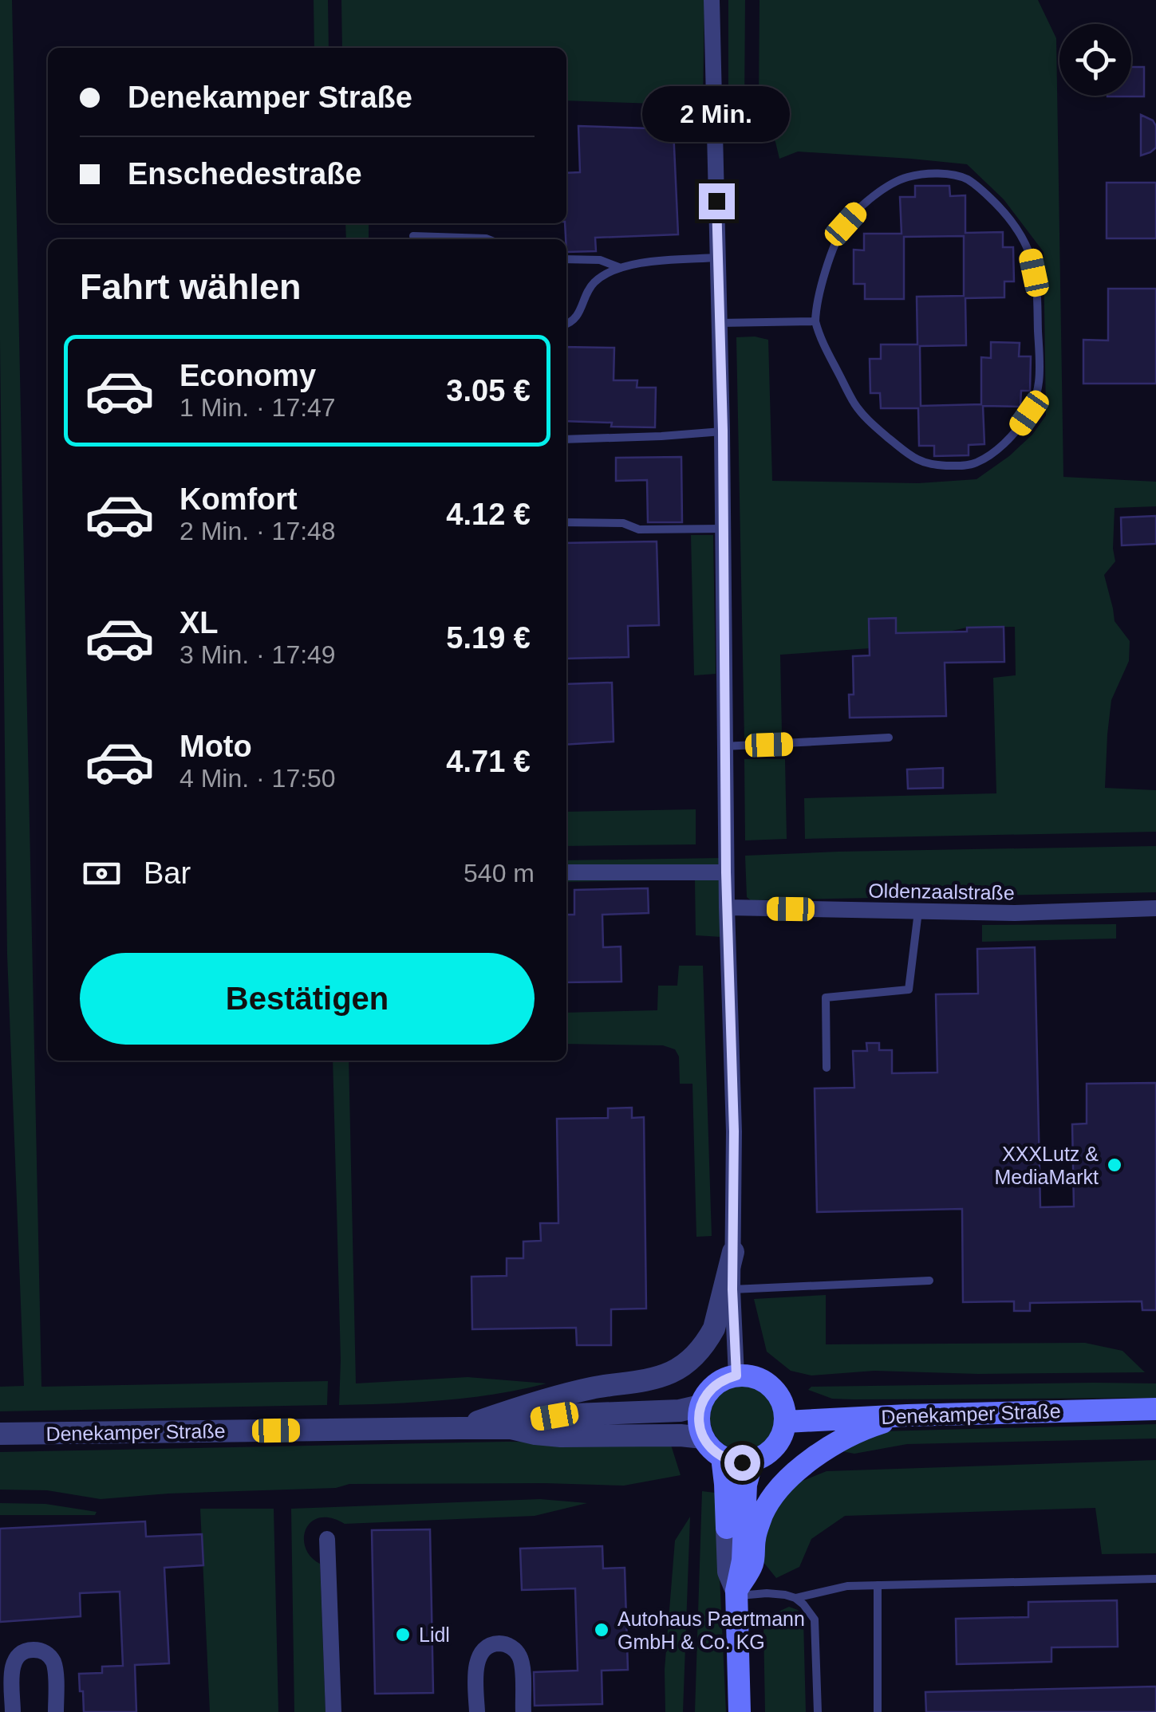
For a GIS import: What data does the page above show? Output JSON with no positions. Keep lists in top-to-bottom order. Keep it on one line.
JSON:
{"streets":{"main road":["Denekamper Straße"],"street":["Oldenzaalstraße"]},"places":["XXXLutz & MediaMarkt","Autohaus Paertmann GmbH & Co. KG","Lidl"],"page":{"banner":["Denekamper Straße","Enschedestraße"],"bubble":"2 Min.","heading":"Fahrt wählen","list":[{"name":"Economy","note":"1 Min. · 17:47","value":"3.05 €"},{"name":"Komfort","note":"2 Min. · 17:48","value":"4.12 €"},{"name":"XL","note":"3 Min. · 17:49","value":"5.19 €"},{"name":"Moto","note":"4 Min. · 17:50","value":"4.71 €"}],"pay":["Bar","540 m"],"buttons":"Bestätigen"}}
